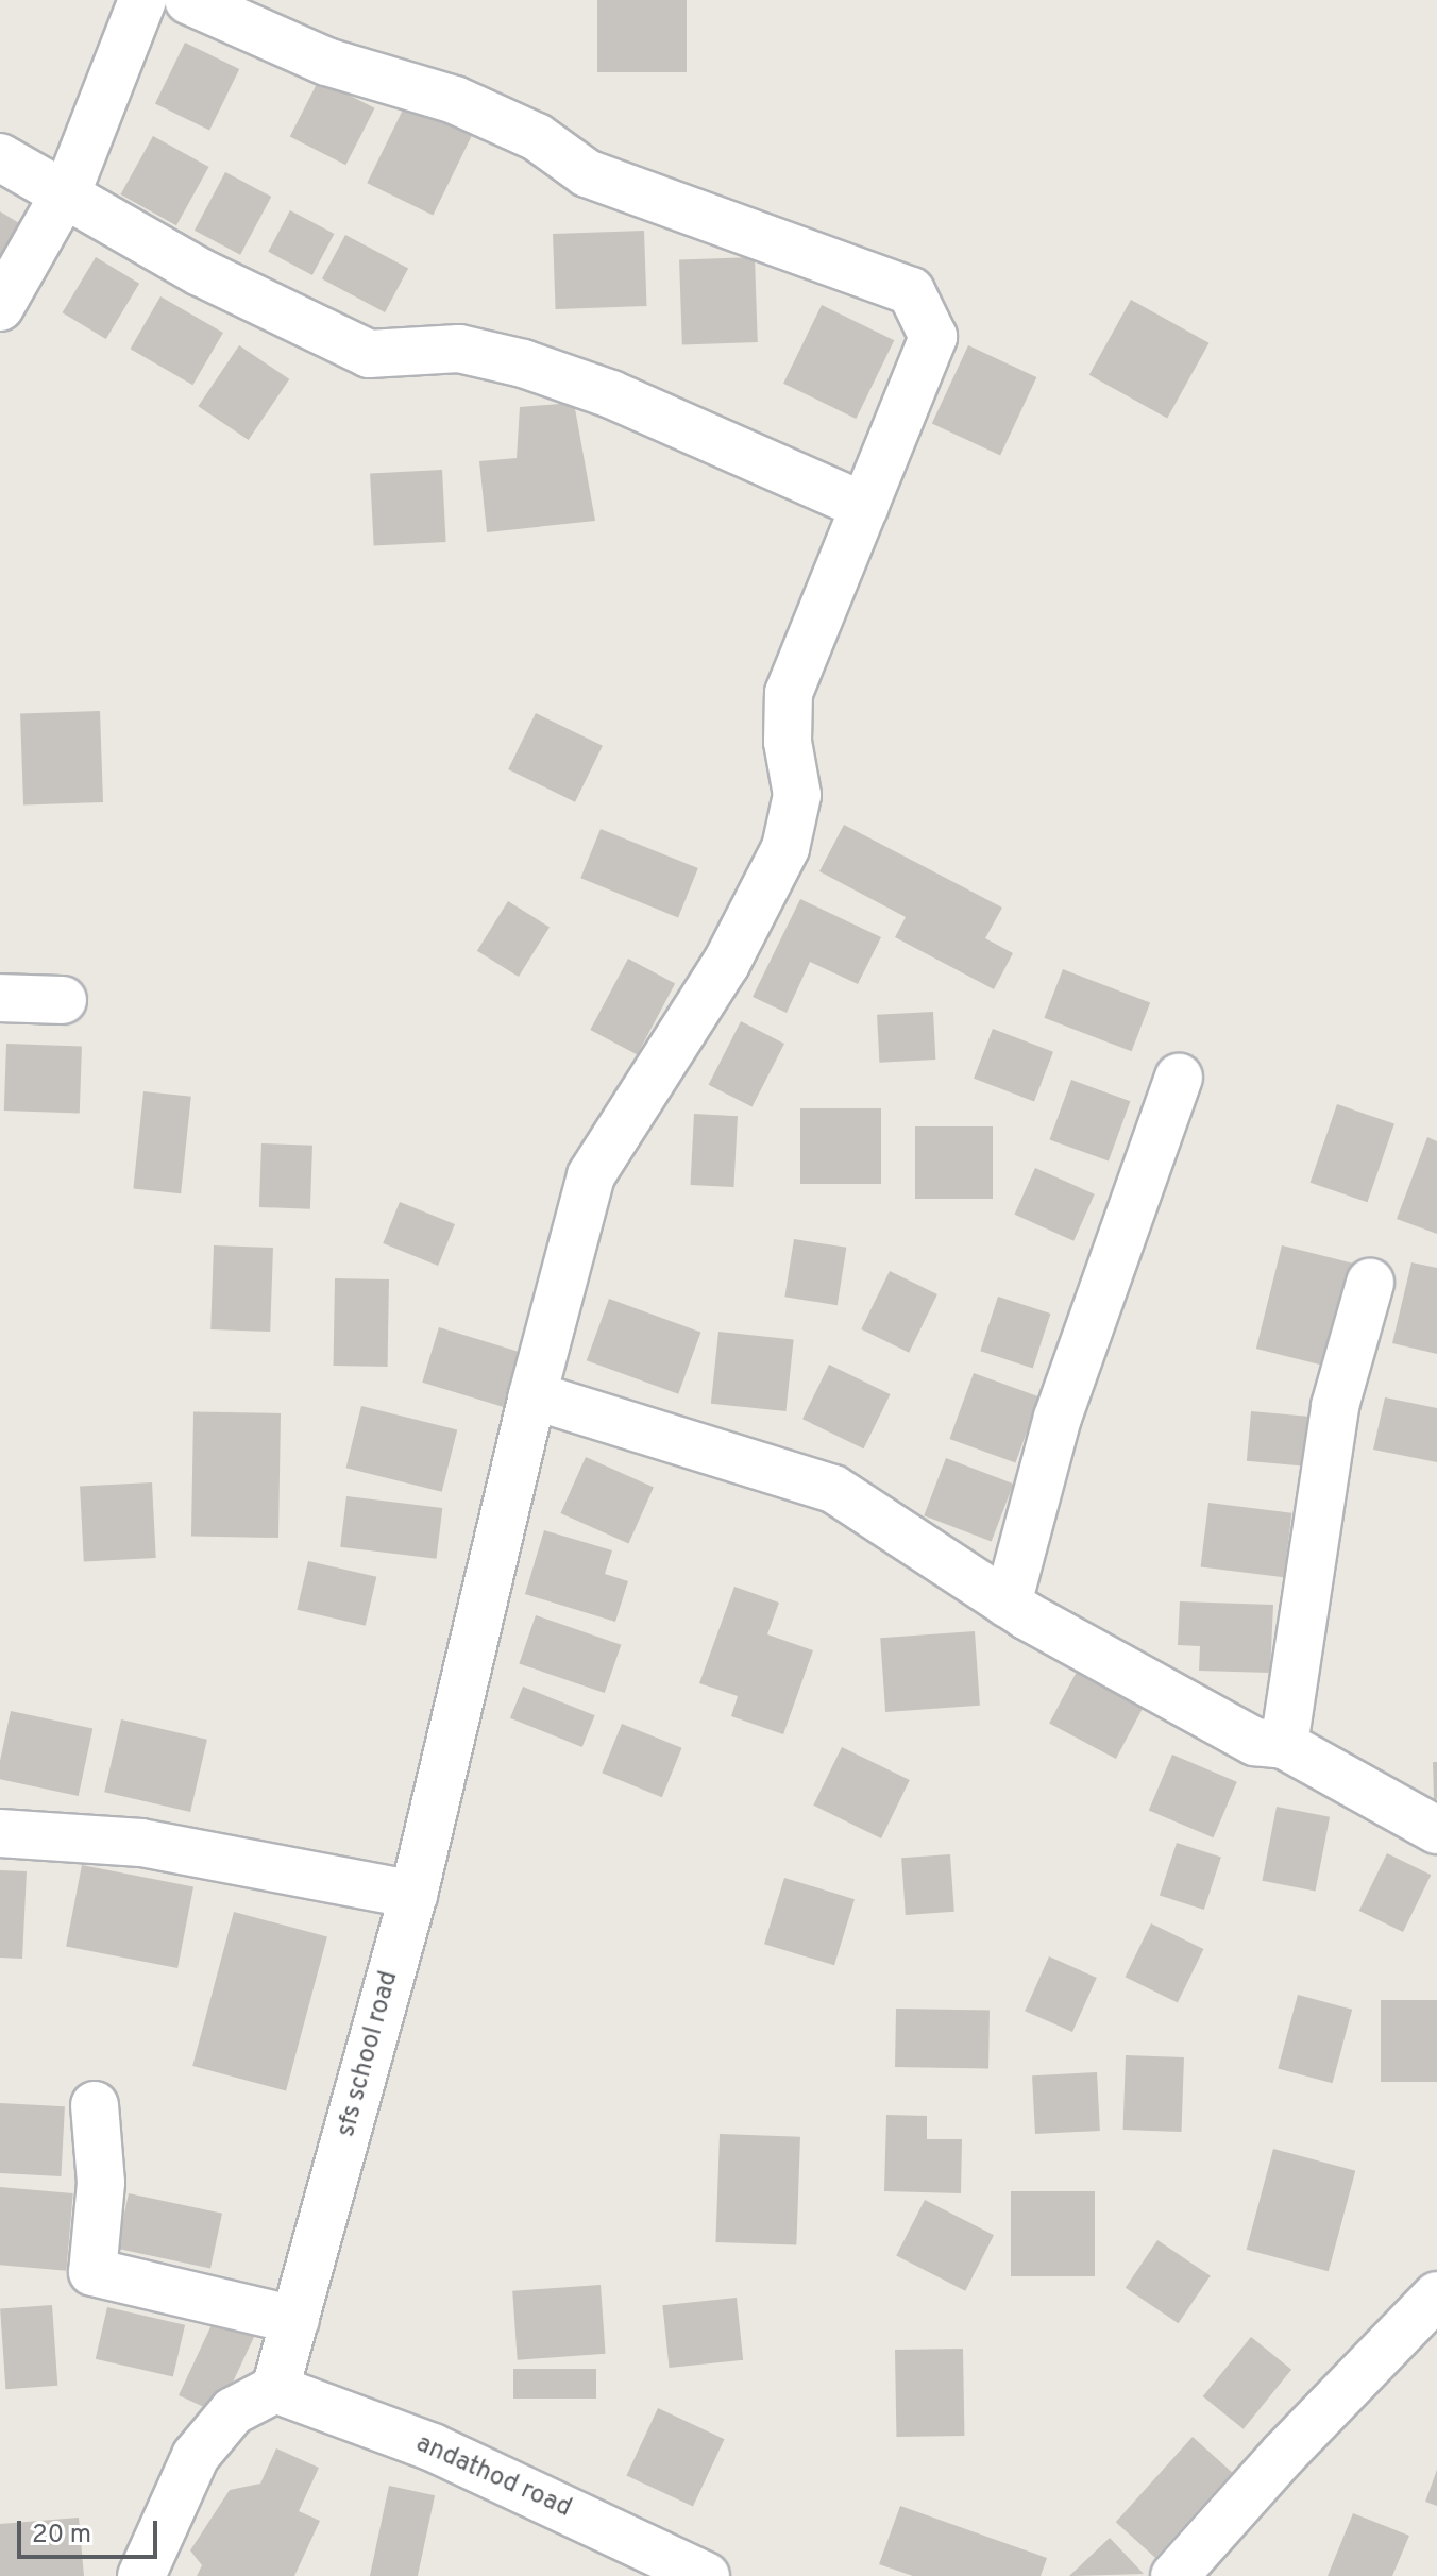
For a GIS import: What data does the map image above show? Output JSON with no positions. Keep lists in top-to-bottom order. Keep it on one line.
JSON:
{"streets":{"street":["sfs school road","andathod road"]},"crossings":[["sfs school road","andathod road"]],"scale_bar":"20 m"}
